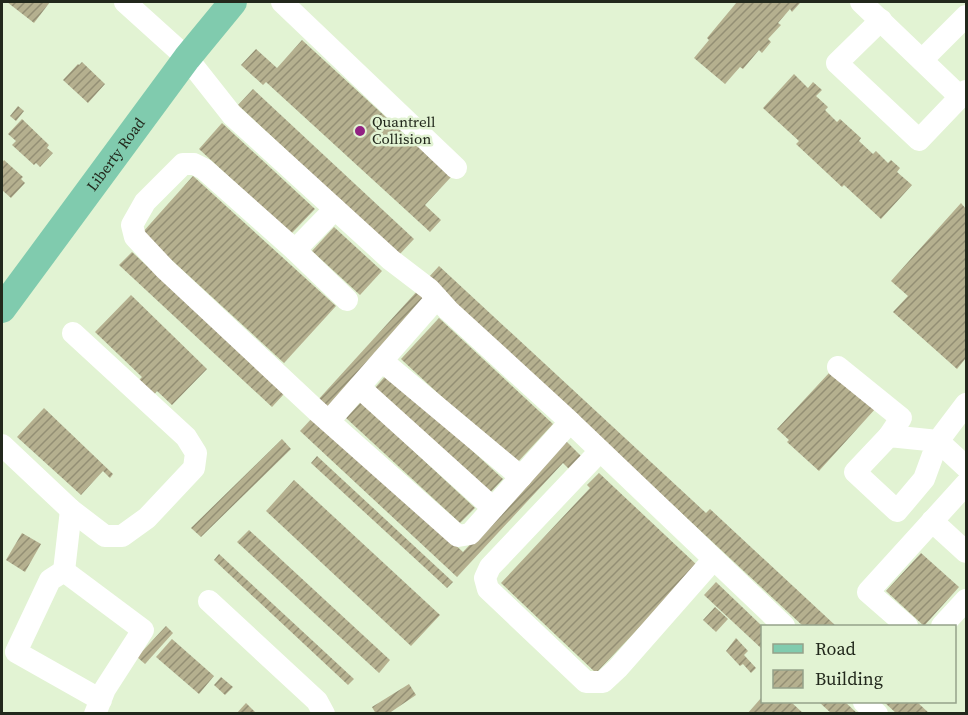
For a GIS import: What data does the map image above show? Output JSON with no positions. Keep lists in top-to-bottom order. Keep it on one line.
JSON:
{"streets":{"main road":["Liberty Road"]},"places":["Quantrell Collision"],"legend":["Road","Building"]}
